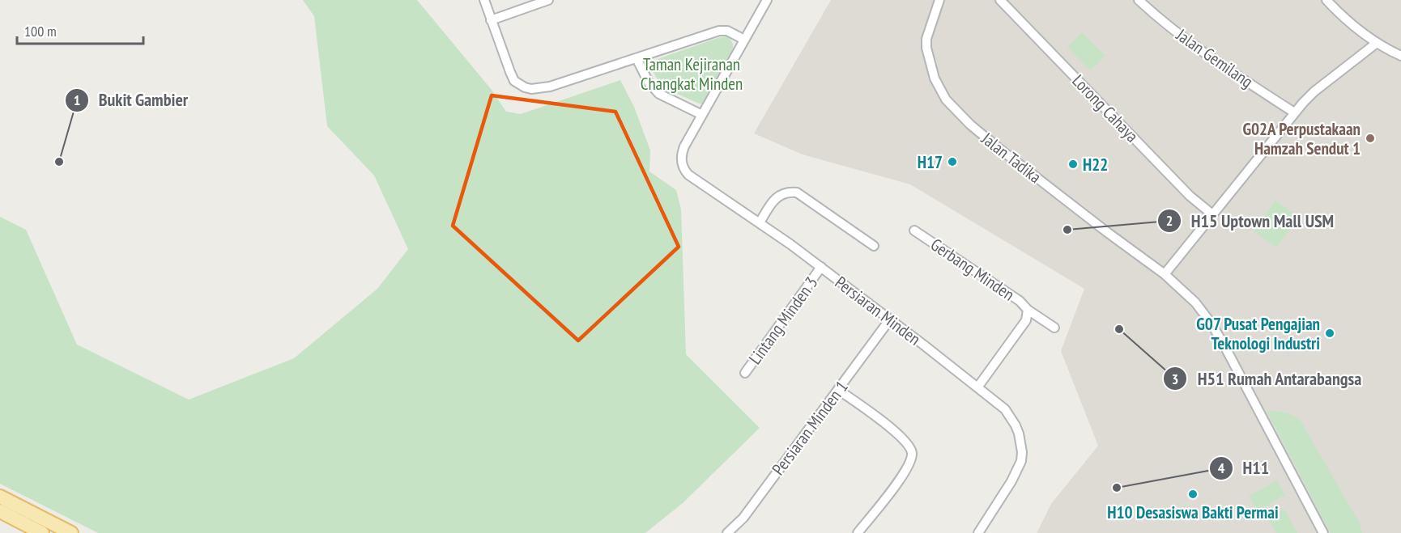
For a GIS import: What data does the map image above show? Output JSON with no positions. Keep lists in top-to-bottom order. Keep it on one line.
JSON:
{"streets":{"street":["Jalan Gemilang","Lorong Cahaya","Jalan Tadika","Gerbang Minden","Persiaran Minden","Lintang Minden 3","Persiaran Minden 1"]},"crossings":[["Gerbang Minden","Persiaran Minden"],["Persiaran Minden","Lintang Minden 3"],["Persiaran Minden","Persiaran Minden 1"]],"parks":["Taman Kejiranan Changkat Minden"],"places":["G02A Perpustakaan Hamzah Sendut 1","Bukit Gambier","H17","H22","H15 Uptown Mall USM","H51 Rumah Antarabangsa","G07 Pusat Pengajian Teknologi Industri","H11","H10 Desasiswa Bakti Permai"],"scale_bar":"100 m"}
